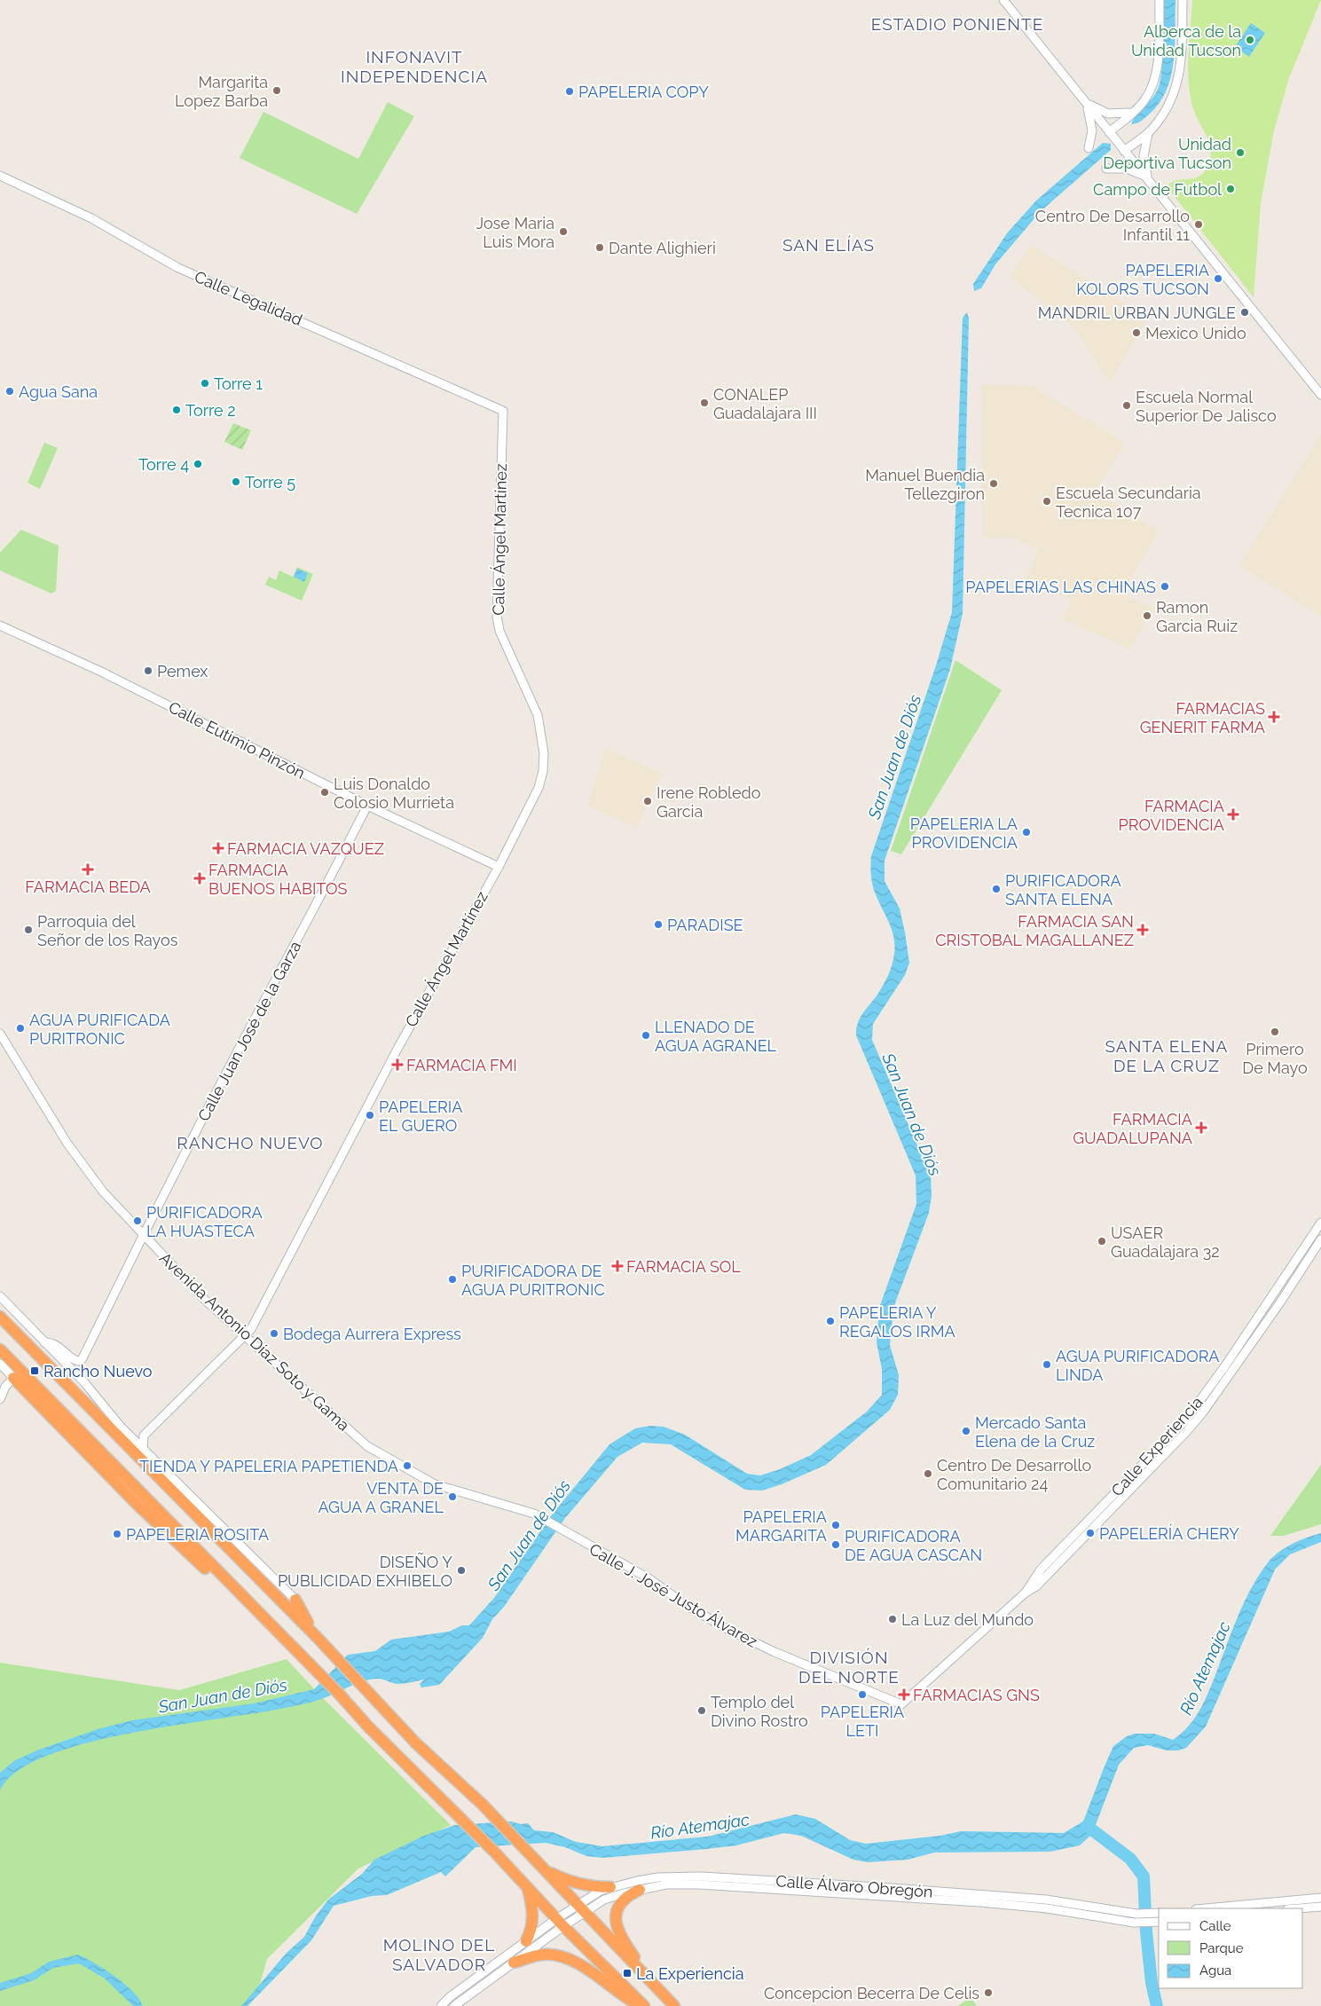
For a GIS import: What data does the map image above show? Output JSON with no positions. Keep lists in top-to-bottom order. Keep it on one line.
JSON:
{"streets":{"street":["Calle Legalidad","Calle Ángel Martínez","Calle Eutimio Pinzón","Calle Juan José de la Garza","Avenida Antonio Díaz Soto y Gama","Calle Experiencia","Calle J. José Justo Álvarez","Calle Álvaro Obregón"]},"crossings":[["Calle Legalidad","Calle Ángel Martínez"],["Calle Ángel Martínez","Calle Eutimio Pinzón"],["Calle Ángel Martínez","Avenida Antonio Díaz Soto y Gama"],["Calle Eutimio Pinzón","Calle Juan José de la Garza"],["Calle Juan José de la Garza","Avenida Antonio Díaz Soto y Gama"],["Avenida Antonio Díaz Soto y Gama","Calle J. José Justo Álvarez"],["Calle Experiencia","Calle J. José Justo Álvarez"]],"districts":["ESTADIO PONIENTE","INFONAVIT INDEPENDENCIA","SAN ELÍAS","SANTA ELENA DE LA CRUZ","RANCHO NUEVO","DIVISIÓN DEL NORTE","MOLINO DEL SALVADOR"],"water":["San Juan de Diós","Río Atemajac"],"places":{"other":["Alberca de la Unidad Tucson","Margarita Lopez Barba","PAPELERIA COPY","Unidad Deportiva Tucson","Campo de Futbol","Centro De Desarrollo Infantil 11","Jose Maria Luis Mora","Dante Alighieri","PAPELERIA KOLORS TUCSON","MANDRIL URBAN JUNGLE","Mexico Unido","Torre 1","Agua Sana","CONALEP Guadalajara III","Escuela Normal Superior De Jalisco","Torre 2","Torre 4","Torre 5","Manuel Buendia Tellezgiron","Escuela Secundaria Tecnica 107","PAPELERIAS LAS CHINAS","Ramon Garcia Ruiz","Pemex","Luis Donaldo Colosio Murrieta","Irene Robledo Garcia","PAPELERIA LA PROVIDENCIA","PURIFICADORA SANTA ELENA","PARADISE","Parroquia del Señor de los Rayos","AGUA PURIFICADA PURITRONIC","Primero De Mayo","LLENADO DE AGUA AGRANEL","PAPELERIA EL GUERO","PURIFICADORA LA HUASTECA","USAER Guadalajara 32","PURIFICADORA DE AGUA PURITRONIC","PAPELERIA Y REGALOS IRMA","Bodega Aurrera Express","AGUA PURIFICADORA LINDA","Mercado Santa Elena de la Cruz","TIENDA Y PAPELERIA PAPETIENDA","Centro De Desarrollo Comunitario 24","VENTA DE AGUA A GRANEL","PAPELERIA MARGARITA","PAPELERÍA CHERY","PAPELERIA ROSITA","PURIFICADORA DE AGUA CASCAN","DISEÑO Y PUBLICIDAD EXHIBELO","La Luz del Mundo","PAPELERIA LETI","Templo del Divino Rostro","Concepcion Becerra De Celis"],"health":["FARMACIAS GENERIT FARMA","FARMACIA PROVIDENCIA","FARMACIA VAZQUEZ","FARMACIA BEDA","FARMACIA BUENOS HABITOS","FARMACIA SAN CRISTOBAL MAGALLANEZ","FARMACIA FMI","FARMACIA GUADALUPANA","FARMACIA SOL","FARMACIAS GNS"],"transit":["Rancho Nuevo","La Experiencia"]},"legend":["Calle","Parque","Agua"]}
